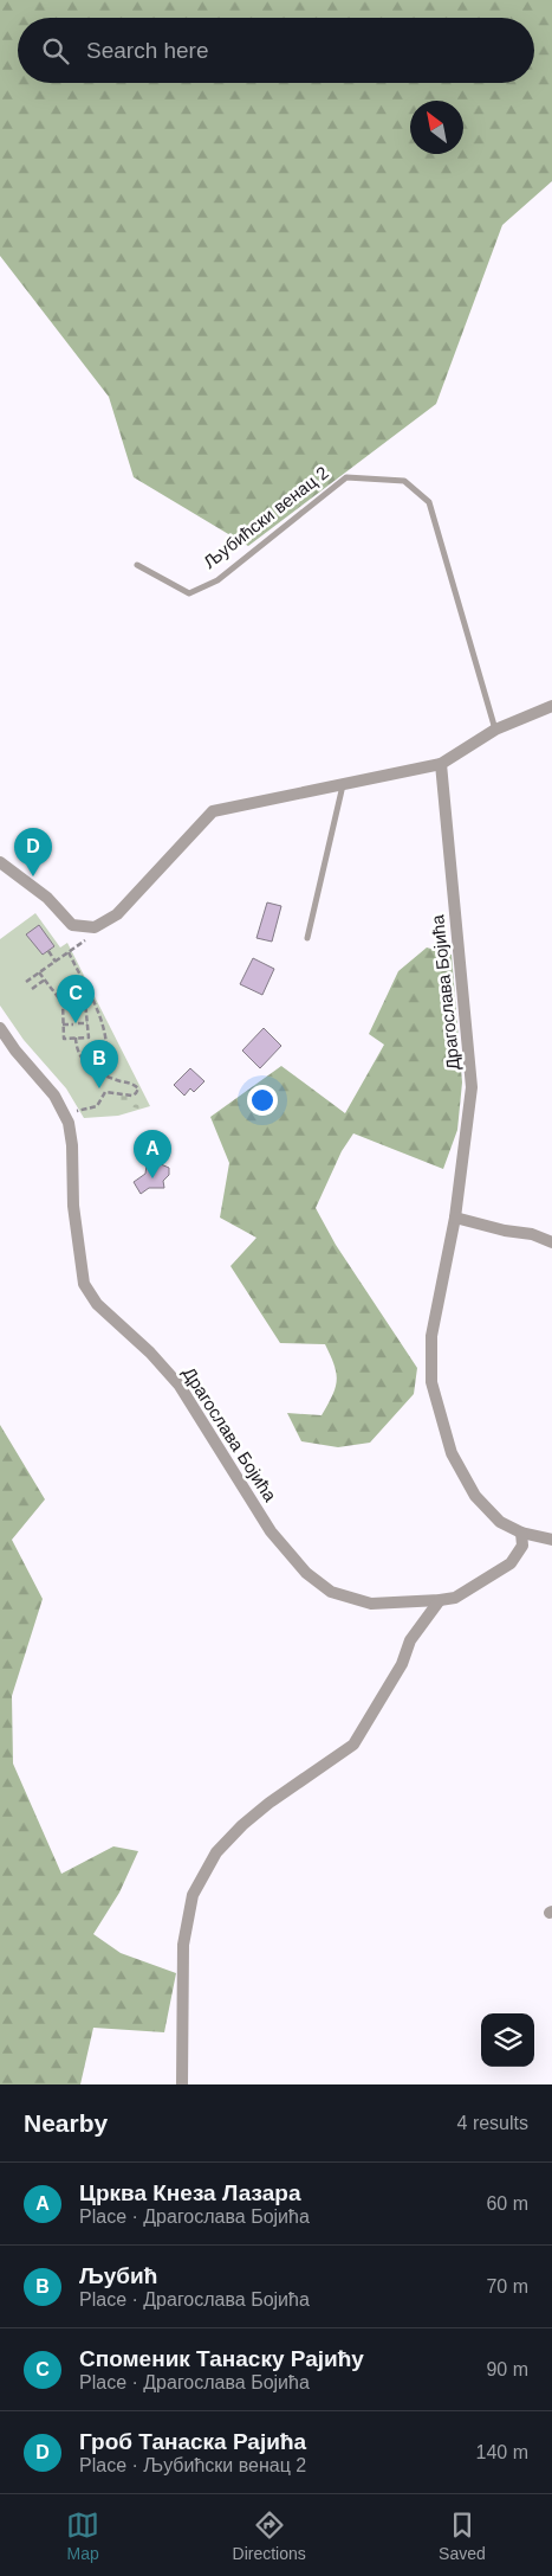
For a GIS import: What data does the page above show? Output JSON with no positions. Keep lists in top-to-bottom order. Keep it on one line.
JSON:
{"streets":{"street":["Драгослава Бојића"],"lane":["Љубићски венац 2"]},"north":"top left","page":{"search":"Search here","pins":["D","C","B","A"],"heading":["Nearby","4 results"],"list":[{"mark":"A","name":"Црква Кнеза Лазара","note":"Place · Драгослава Бојића","value":"60 m"},{"mark":"B","name":"Љубић","note":"Place · Драгослава Бојића","value":"70 m"},{"mark":"C","name":"Споменик Танаску Рајићу","note":"Place · Драгослава Бојића","value":"90 m"},{"mark":"D","name":"Гроб Танаска Рајића","note":"Place · Љубићски венац 2","value":"140 m"}],"nav":["Map","Directions","Saved"]}}
